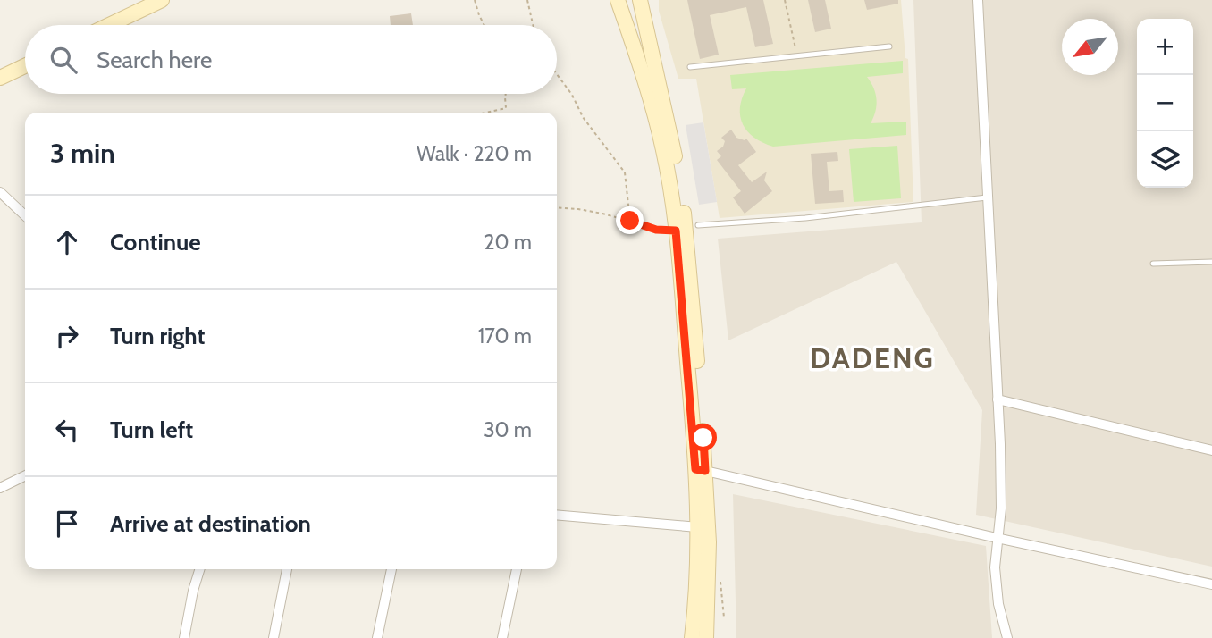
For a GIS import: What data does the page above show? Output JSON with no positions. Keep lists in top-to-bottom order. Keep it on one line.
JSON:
{"districts":["DADENG"],"north":"bottom left","page":{"map_buttons":["+","−"],"search":"Search here","heading":["3 min","Walk · 220 m"],"list":[["Continue","20 m"],["Turn right","170 m"],["Turn left","30 m"],"Arrive at destination"]}}
